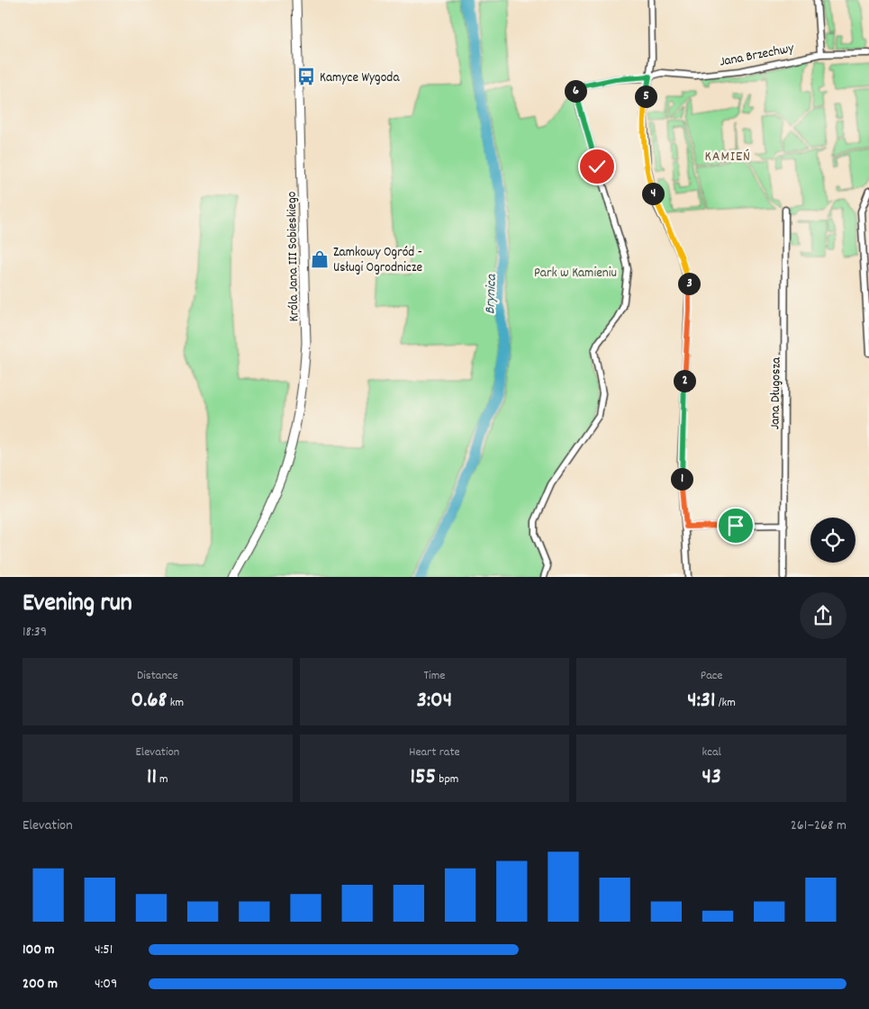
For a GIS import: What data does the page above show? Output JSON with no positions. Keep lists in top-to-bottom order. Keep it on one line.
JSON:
{"streets":{"street":["Jana Brzechwy","Króla Jana III Sobieskiego","Jana Długosza"]},"districts":["KAMIEŃ"],"water":["Brynica"],"parks":["Park w Kamieniu"],"places":{"bus stop":["Kamyce Wygoda"],"shop":["Zamkowy Ogród - Usługi Ogrodnicze"]},"page":{"pins":["6","5","4","3","2","1"],"heading":["Evening run","18:39"],"stats":[["Distance","0.68 km"],["Time","3:04"],["Pace","4:31 /km"],["Elevation","11 m"],["Heart rate","155 bpm"],["kcal","43"]],"chart":["Elevation","261–268 m"],"list":[{"name":"100 m","note":"4:51"},{"name":"200 m","note":"4:09"}]}}
